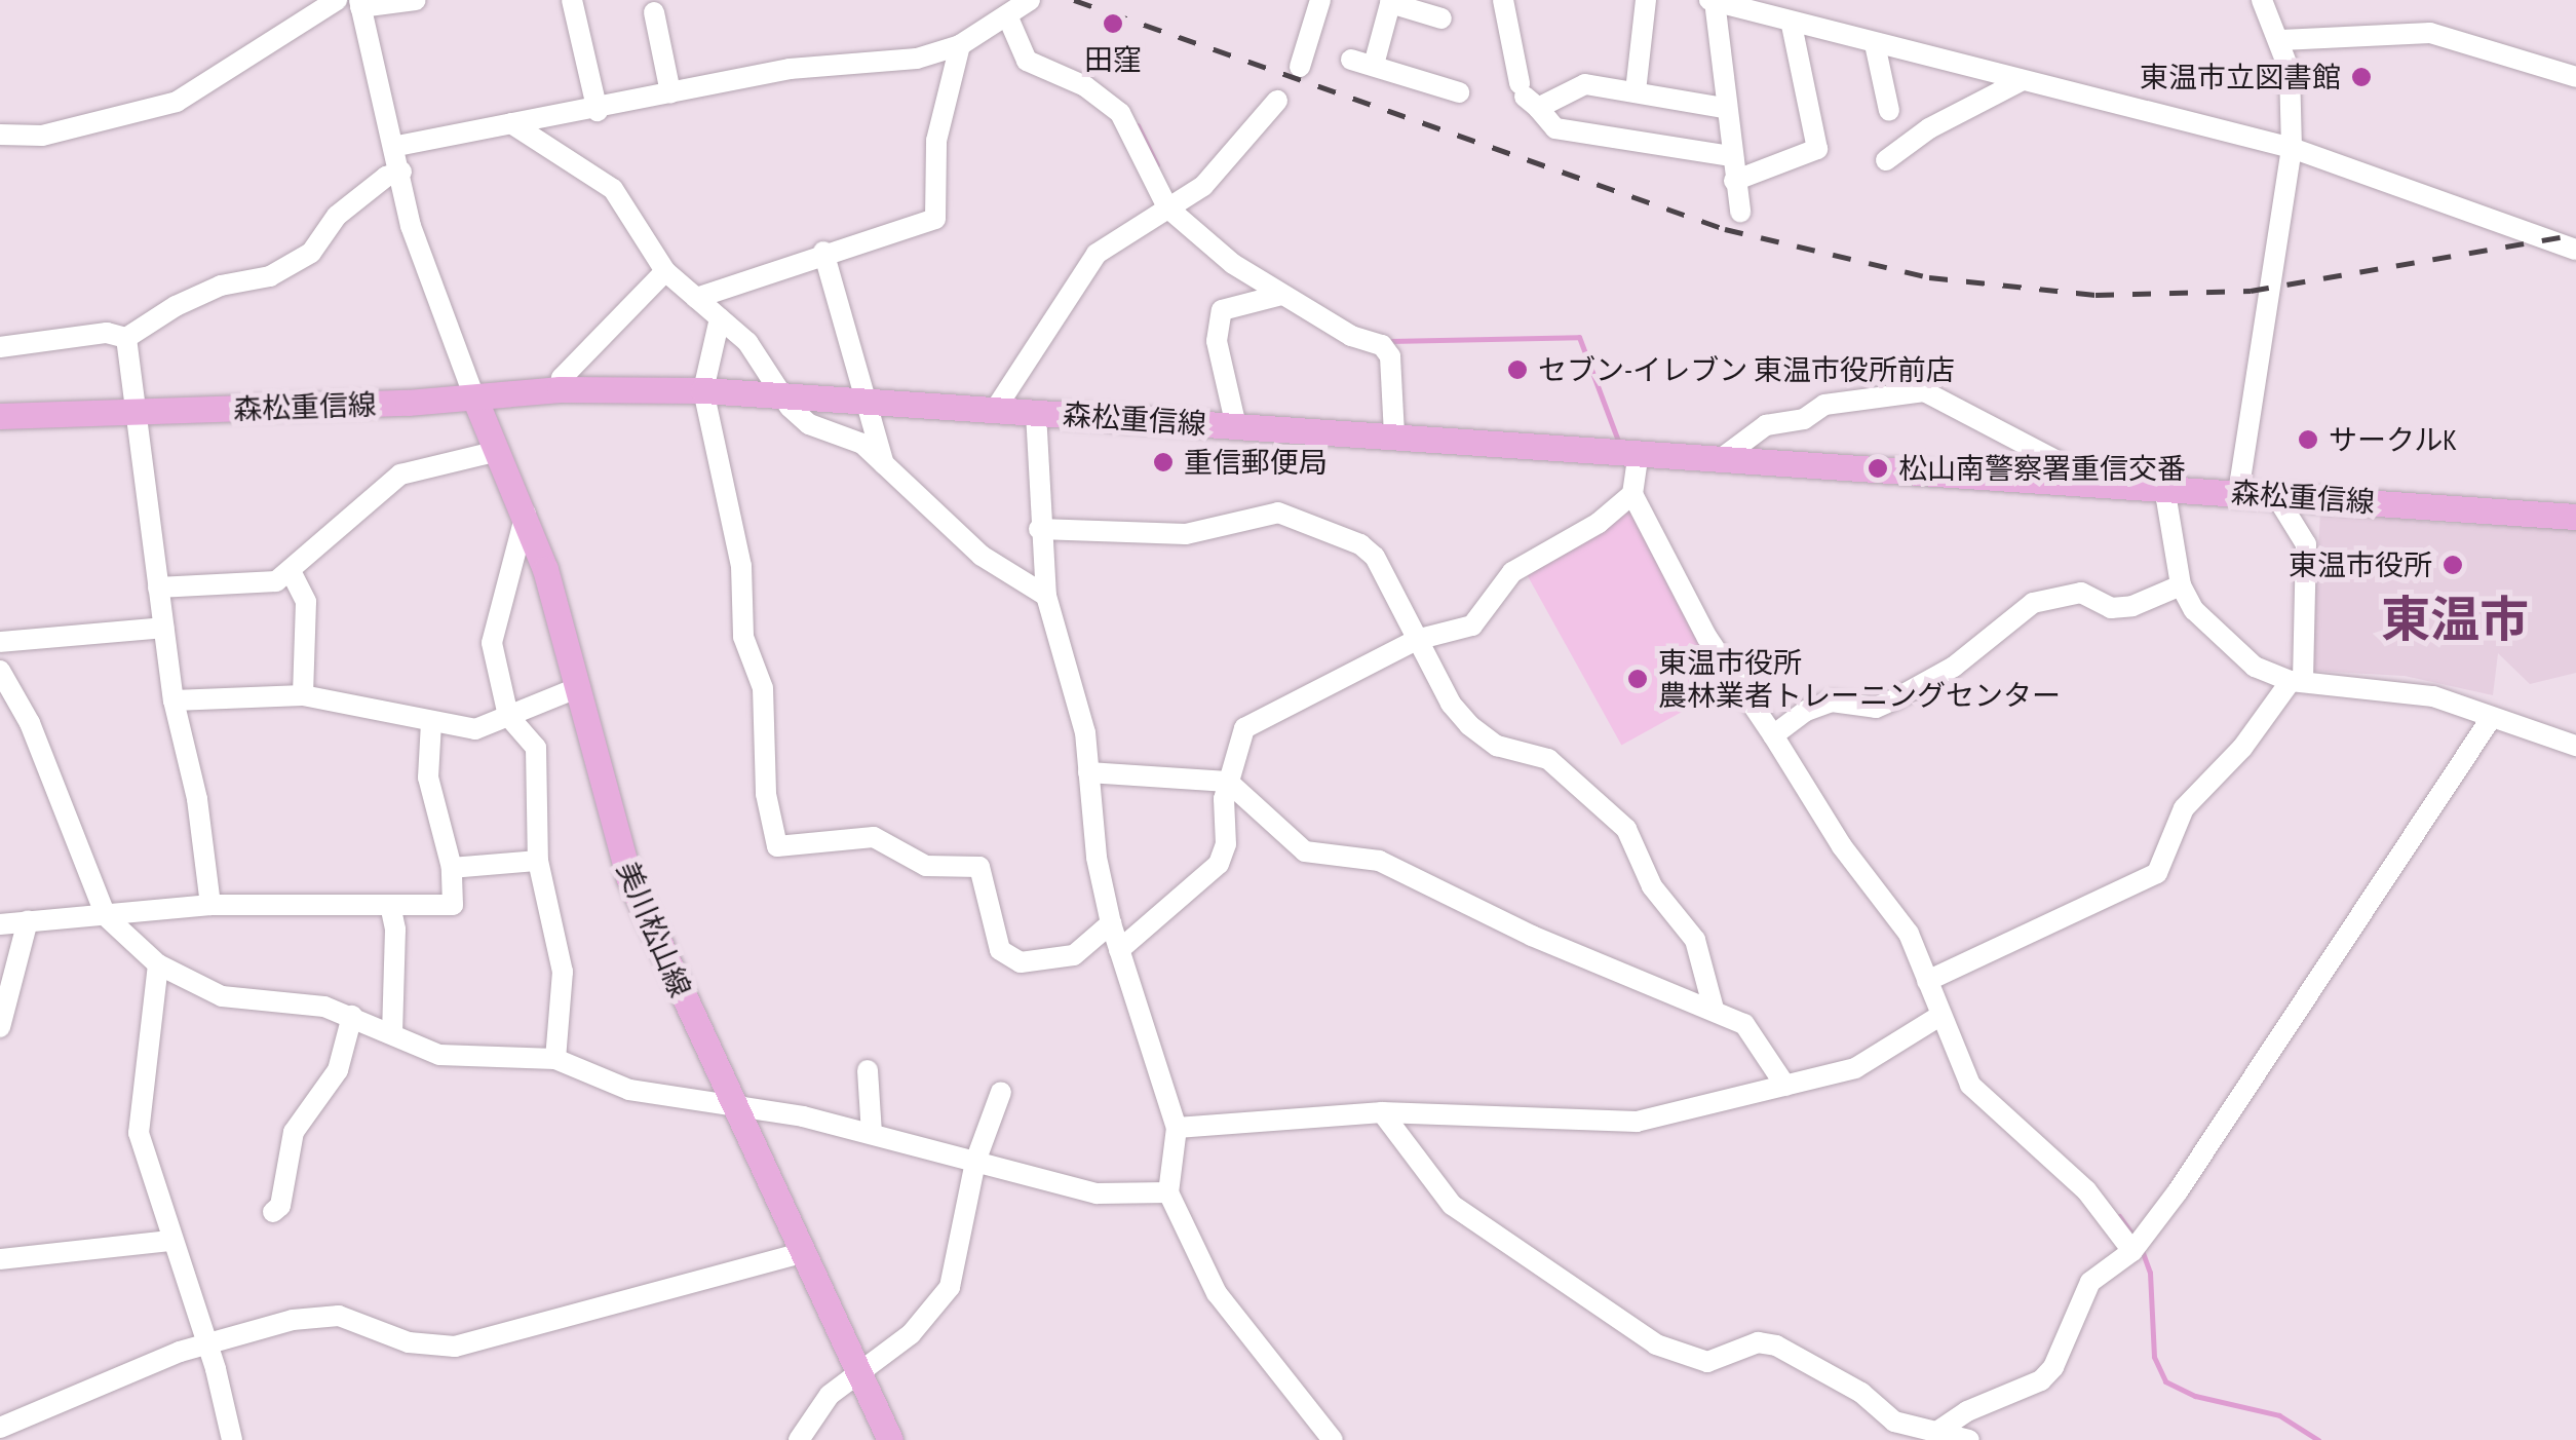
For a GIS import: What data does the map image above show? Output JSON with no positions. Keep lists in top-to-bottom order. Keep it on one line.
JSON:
{"streets":{"main road":["森松重信線","美川松山線"]},"crossings":[["森松重信線","美川松山線"]],"districts":["東温市"],"places":["田窪","東温市立図書館","セブン-イレブン 東温市役所前店","サークルK","重信郵便局","松山南警察署重信交番","東温市役所","東温市役所 農林業者トレーニングセンター"]}
